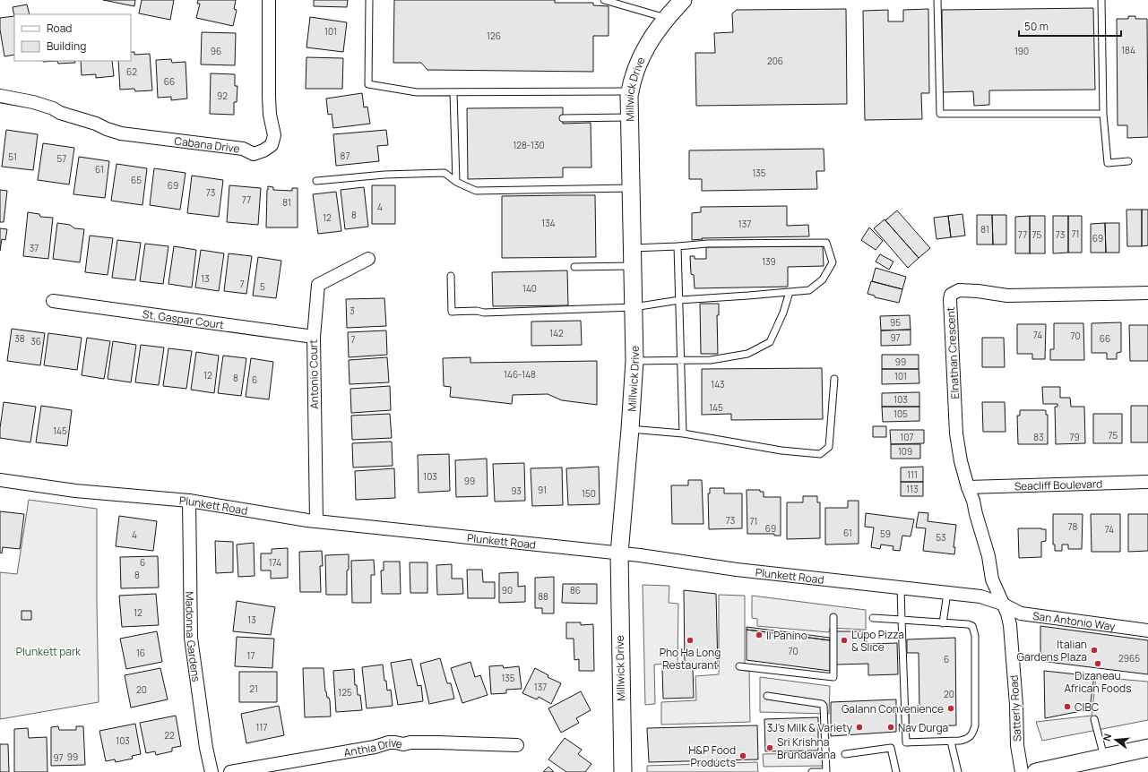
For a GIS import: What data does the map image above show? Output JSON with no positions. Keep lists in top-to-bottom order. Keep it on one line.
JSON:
{"streets":{"street":["Millwick Drive","Cabana Drive","St. Gaspar Court","Elnathan Crescent","Antonio Court","Seacliff Boulevard","Plunkett Road","San Antonio Way","Madonna Gardens","Satterly Road","Anthia Drive"]},"crossings":[["Millwick Drive","Plunkett Road"],["St. Gaspar Court","Antonio Court"],["Elnathan Crescent","Seacliff Boulevard"],["Elnathan Crescent","Plunkett Road"],["Elnathan Crescent","San Antonio Way"],["Elnathan Crescent","Satterly Road"],["Antonio Court","Plunkett Road"],["Plunkett Road","San Antonio Way"],["Plunkett Road","Madonna Gardens"],["Plunkett Road","Satterly Road"],["San Antonio Way","Satterly Road"]],"parks":["Plunkett park"],"places":["Il Panino","Pho Ha Long Restaurant","Lupo Pizza & Slice","Italian Gardens Plaza","Dizaneau African Foods","CIBC","Galann Convenience","3J's Milk & Variety","Nav Durga","Sri Krishna Brundavana","H&P Food Products"],"house_numbers":["101","126","184","96","190","206","62","66","92","128-130","87","51","57","61","135","65","69","73","77","81","4","8","12","134","137","81","71","77","75","73","69","37","139","13","7","5","140","3","95","142","74","70","97","38","66","7","36","99","146-148","12","101","8","6","143","103","145","105","145","75","107","83","79","109","111","103","99","113","91","93","150","73","71","78","69","74","61","59","4","53","6","174","8","90","86","88","12","13","70","16","17","2965","6","135","137","21","20","125","20","117","22","103","99","97"],"legend":["Road","Building"],"scale_bar":"50 m","north":"left"}
